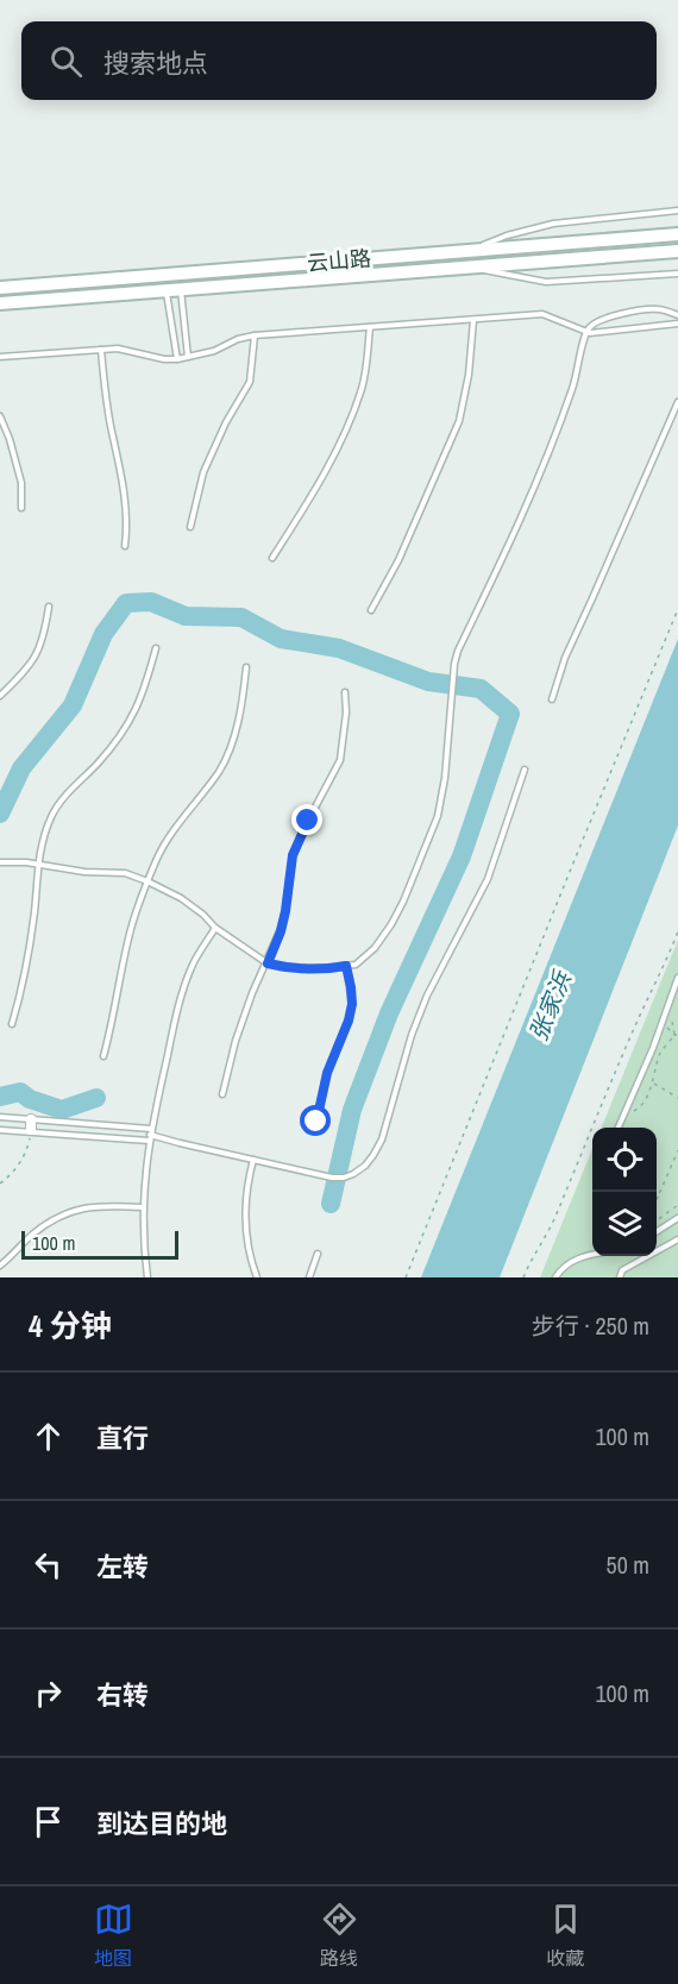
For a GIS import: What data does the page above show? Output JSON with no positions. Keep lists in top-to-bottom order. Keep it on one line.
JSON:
{"streets":{"main road":["云山路"]},"water":["张家浜"],"scale_bar":"100 m","page":{"search":"搜索地点","scale":"100 m","heading":["4 分钟","步行 · 250 m"],"list":[["直行","100 m"],["左转","50 m"],["右转","100 m"],"到达目的地"],"nav":["地图","路线","收藏"]}}
